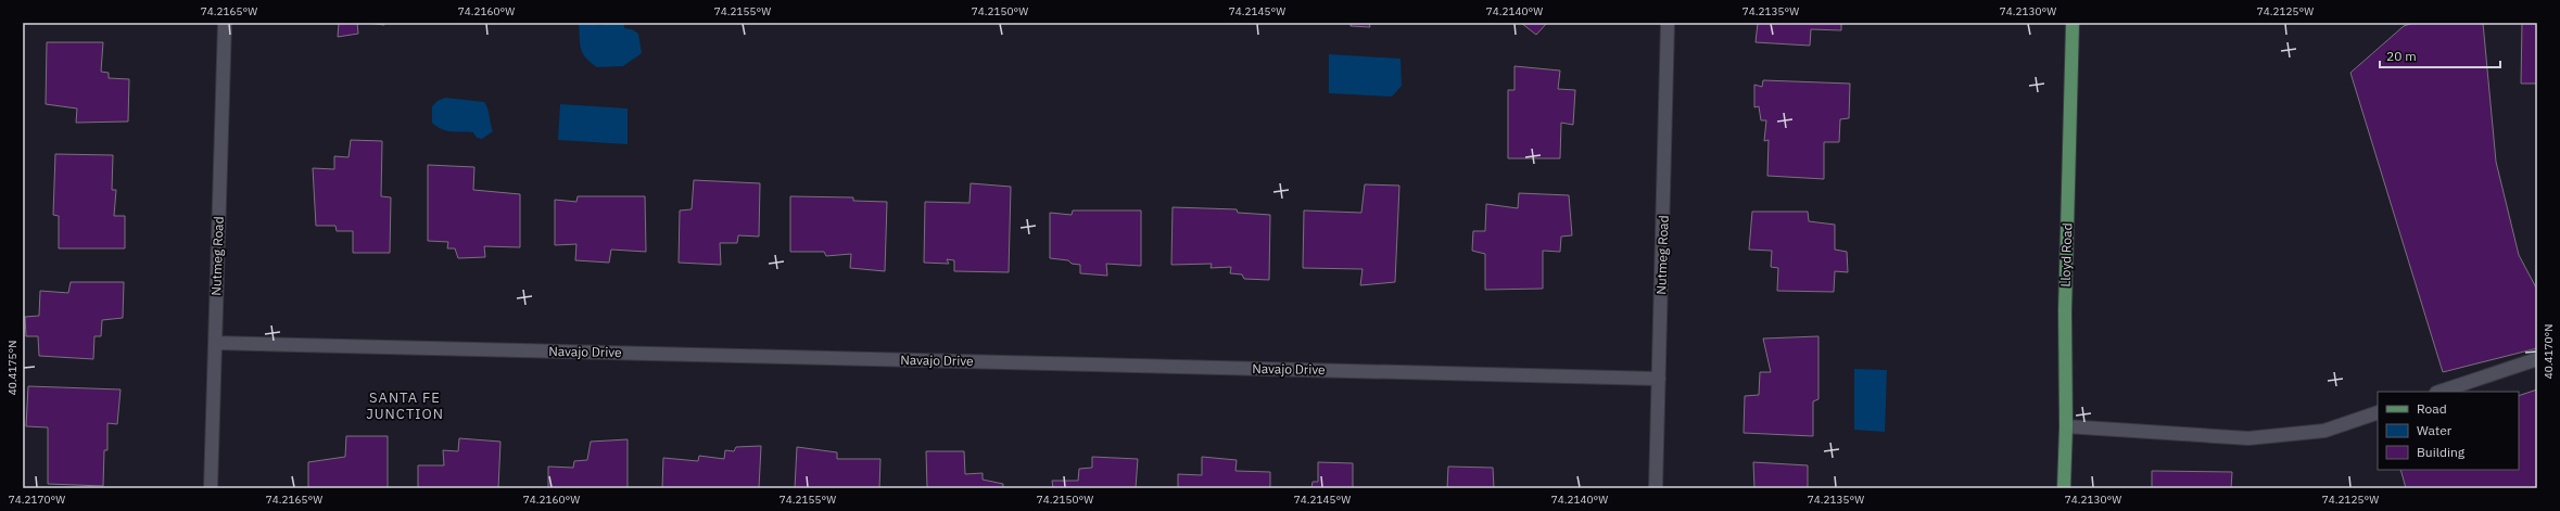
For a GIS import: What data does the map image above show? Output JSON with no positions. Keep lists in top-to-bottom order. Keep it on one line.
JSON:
{"streets":{"main road":["Lloyd Road"],"street":["Nutmeg Road","Navajo Drive"]},"crossings":[["Nutmeg Road","Navajo Drive"]],"districts":["SANTA FE JUNCTION"],"legend":["Road","Water","Building"],"scale_bar":"20 m","coordinates":["74.2165°W","74.2160°W","74.2155°W","74.2150°W","74.2145°W","74.2140°W","74.2135°W","74.2130°W","74.2125°W","40.4170°N","40.4175°N","74.2170°W"]}
